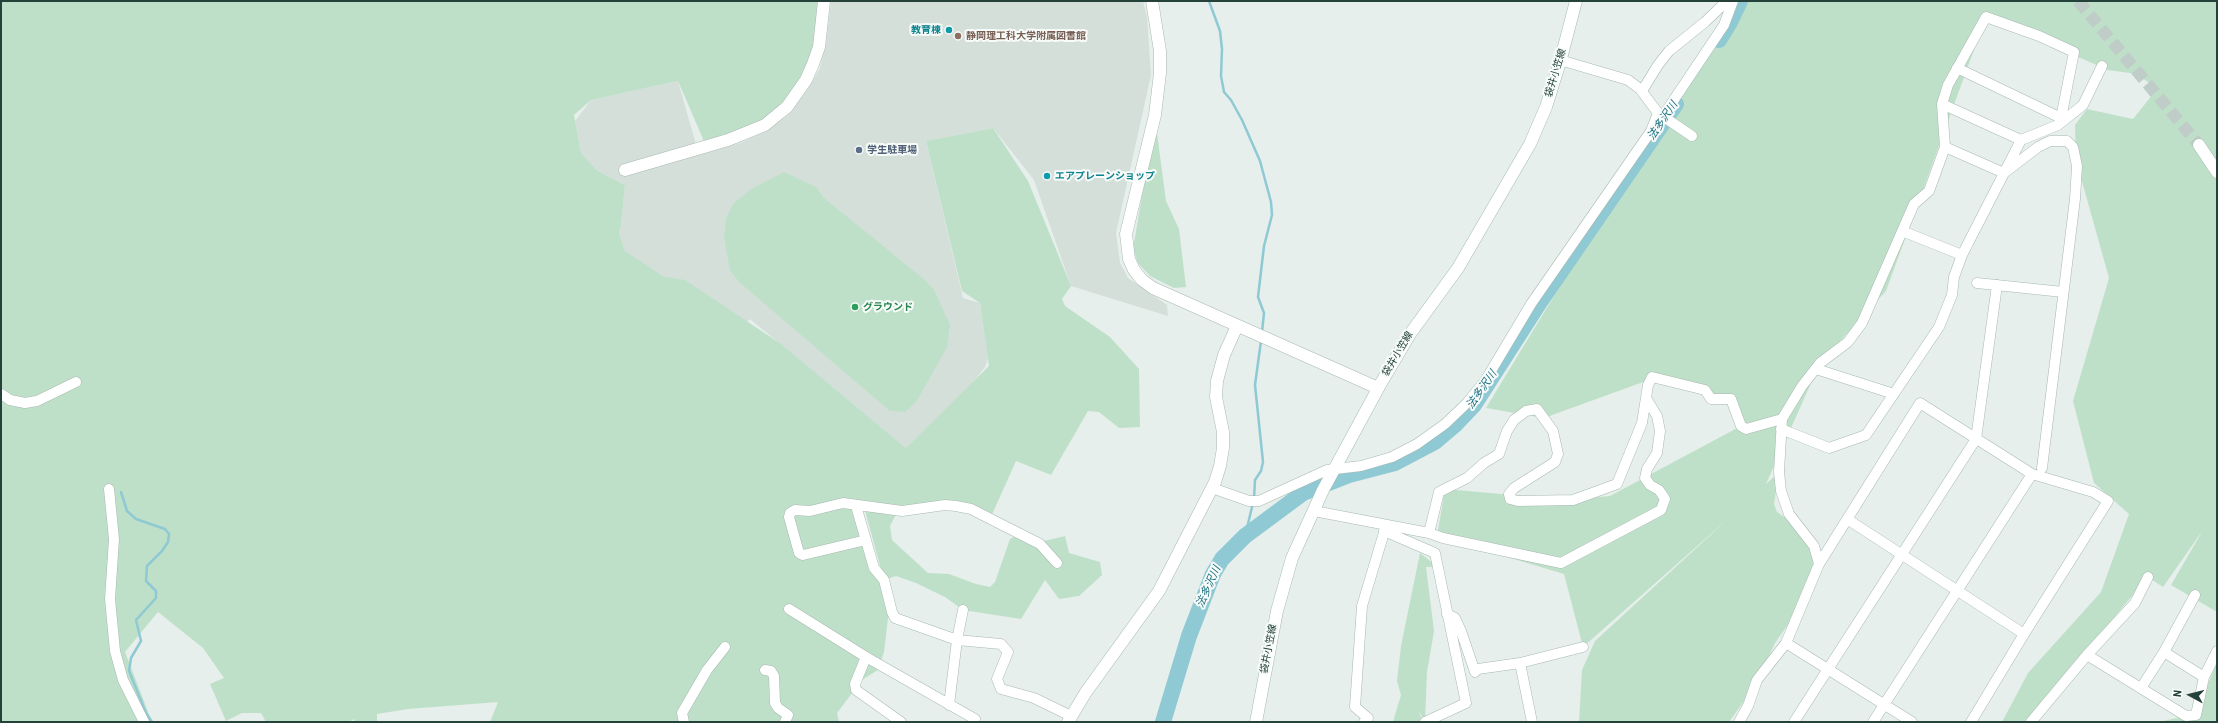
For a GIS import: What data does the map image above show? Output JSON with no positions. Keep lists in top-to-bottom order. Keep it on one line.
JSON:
{"streets":{"street":["袋井小笠線"]},"water":["法多沢川"],"places":["教育棟","静岡理工科大学附属図書館","学生駐車場","エアプレーンショップ","グラウンド"],"north":"left"}
